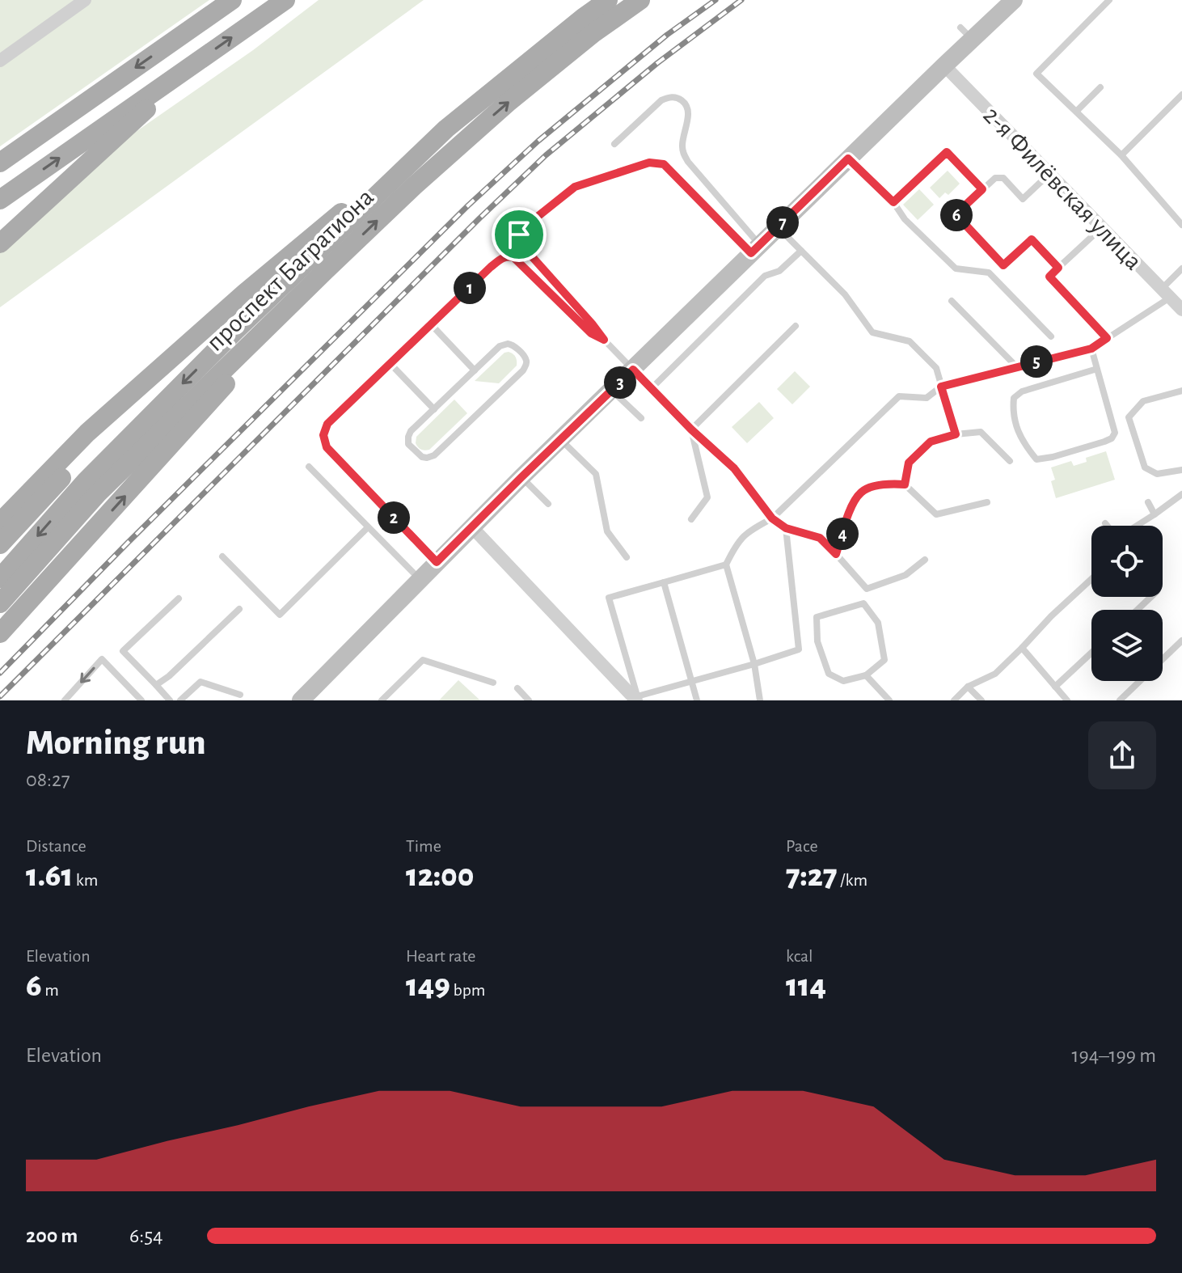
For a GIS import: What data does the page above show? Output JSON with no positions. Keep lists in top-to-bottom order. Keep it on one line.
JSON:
{"streets":{"main road":["проспект Багратиона"],"street":["2-я Филёвская улица"]},"page":{"pins":["6","7","1","5","3","2","4"],"heading":["Morning run","08:27"],"stats":[["Distance","1.61 km"],["Time","12:00"],["Pace","7:27 /km"],["Elevation","6 m"],["Heart rate","149 bpm"],["kcal","114"]],"chart":["Elevation","194–199 m"],"list":[{"name":"200 m","note":"6:54"}]}}
